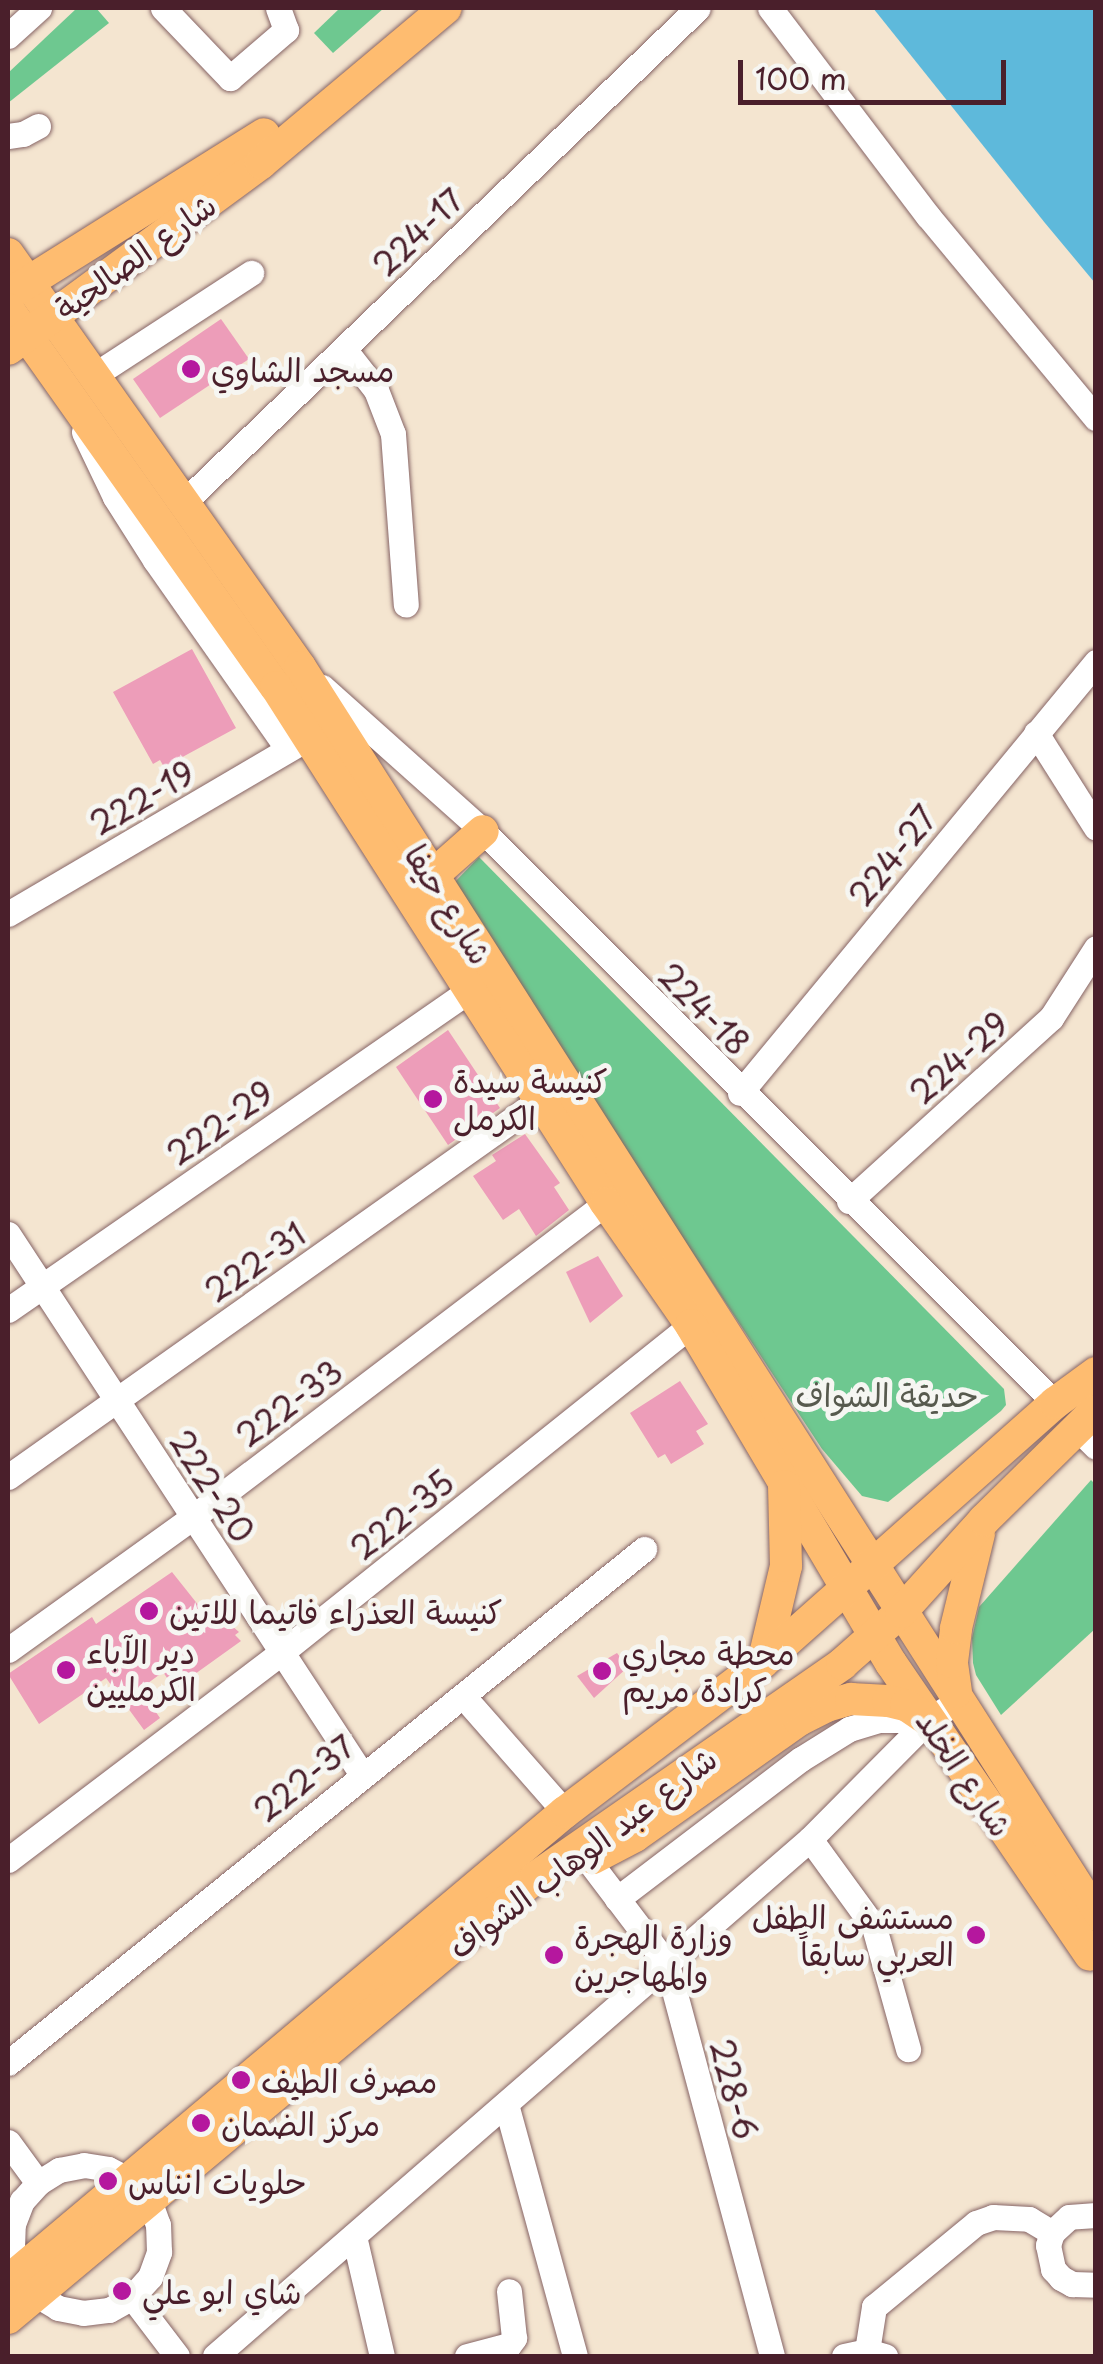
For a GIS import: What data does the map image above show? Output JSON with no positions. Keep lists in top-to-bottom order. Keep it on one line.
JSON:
{"streets":{"main road":["شارع الصالحية","شارع حيفا","شارع الخلد","شارع عبد الوهاب الشواف"],"street":["224-17","222-19","224-27","224-18","224-29","222-29","222-31","222-33","222-20","222-35","222-37","228-6"]},"crossings":[["224-17","شارع حيفا"],["شارع الصالحية","شارع حيفا"],["222-19","شارع حيفا"],["224-27","224-18"],["شارع حيفا","224-18"],["شارع حيفا","222-29"],["شارع حيفا","222-31"],["شارع حيفا","222-33"],["شارع حيفا","222-35"],["شارع حيفا","شارع الخلد"],["شارع حيفا","شارع عبد الوهاب الشواف"],["224-18","224-29"],["224-18","شارع عبد الوهاب الشواف"],["222-29","222-20"],["222-31","222-20"],["222-33","222-20"],["222-20","222-35"],["222-20","222-37"],["شارع الخلد","شارع عبد الوهاب الشواف"]],"parks":["حديقة الشواف"],"places":["مسجد الشاوي","كنيسة سيدة الكرمل","كنيسة العذراء فاتيما للاتين","دير الآباء الكرمليين","محطة مجاري كرادة مريم","مستشفى الطفل العربي سابقاً","وزارة الهجرة والمهاجرين","مصرف الطيف","مركز الضمان","حلويات انناس","شاي ابو علي"],"scale_bar":"100 m"}
